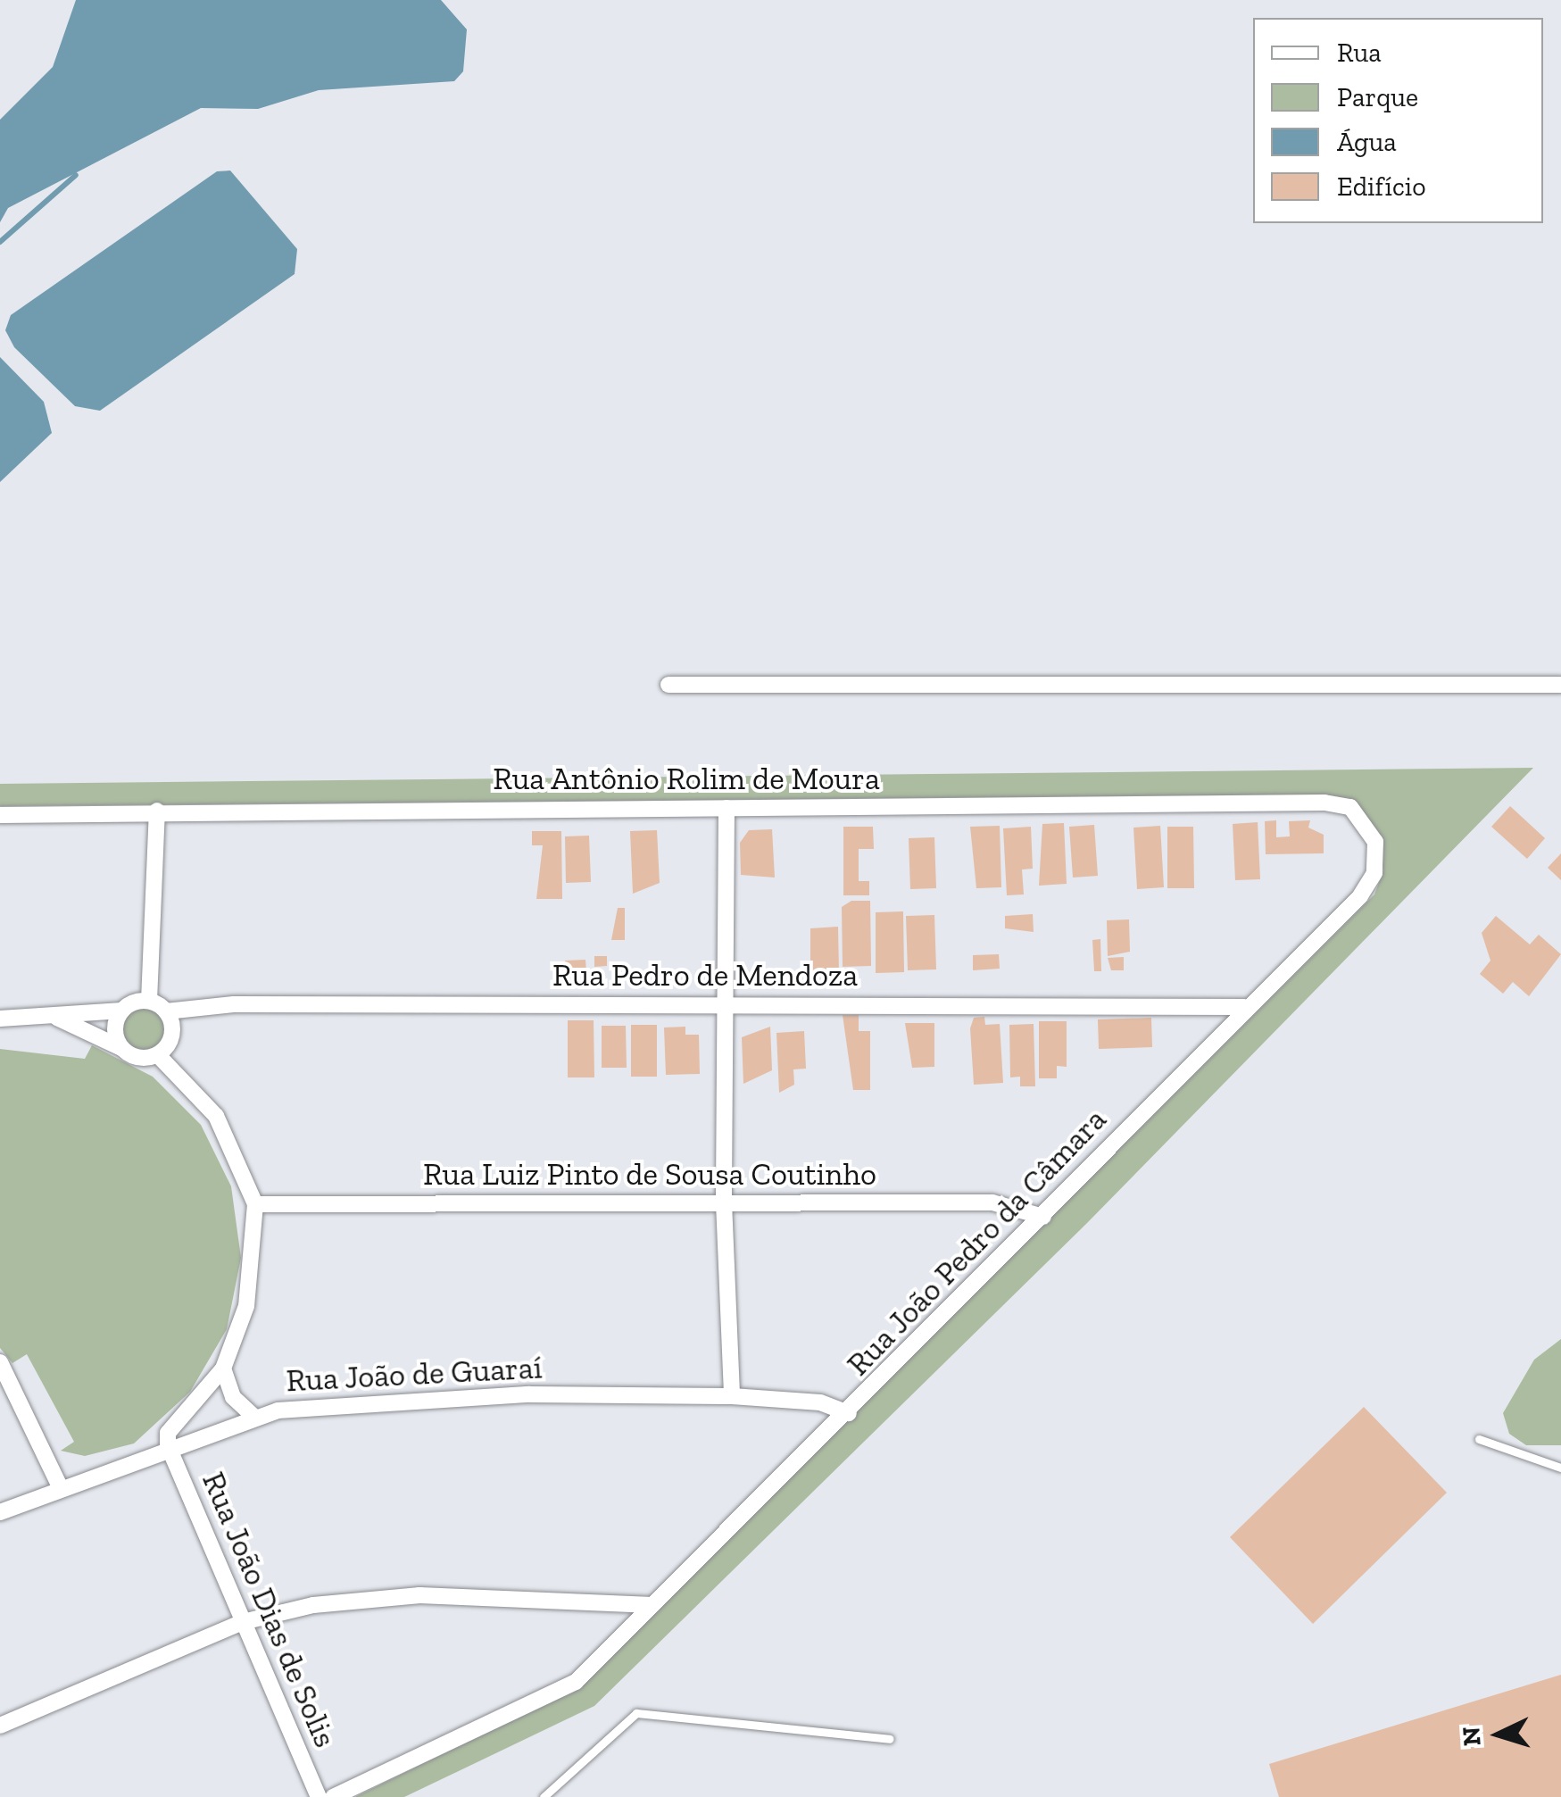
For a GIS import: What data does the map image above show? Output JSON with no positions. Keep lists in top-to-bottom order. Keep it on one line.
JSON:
{"streets":{"street":["Rua Antônio Rolim de Moura","Rua Pedro de Mendoza","Rua Luiz Pinto de Sousa Coutinho","Rua João Pedro da Câmara","Rua João de Guaraí","Rua João Dias de Solis"]},"crossings":[["Rua Antônio Rolim de Moura","Rua João Pedro da Câmara"],["Rua Pedro de Mendoza","Rua João Pedro da Câmara"],["Rua Luiz Pinto de Sousa Coutinho","Rua João Pedro da Câmara"],["Rua João Pedro da Câmara","Rua João de Guaraí"],["Rua João de Guaraí","Rua João Dias de Solis"]],"legend":["Rua","Parque","Água","Edifício"],"north":"left"}
